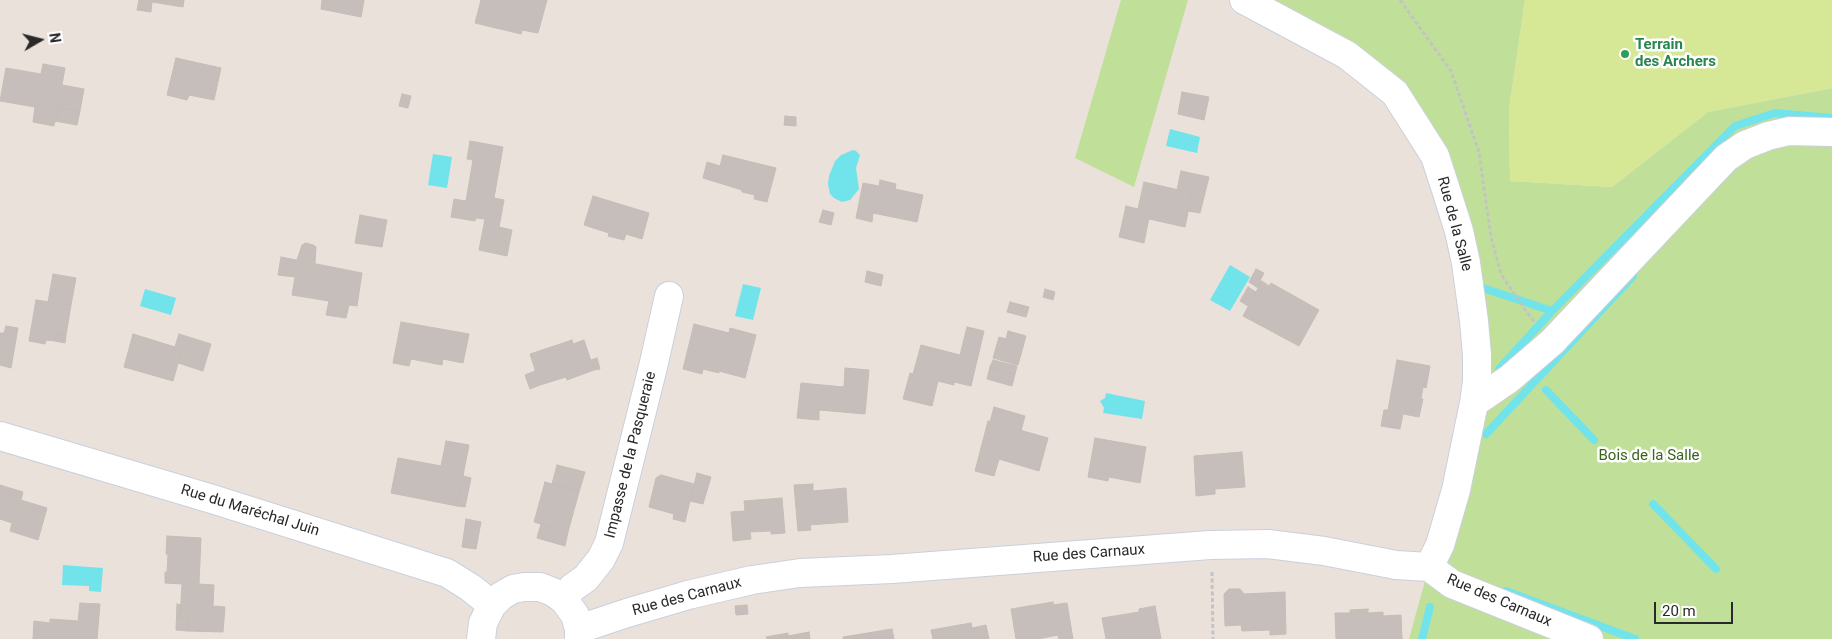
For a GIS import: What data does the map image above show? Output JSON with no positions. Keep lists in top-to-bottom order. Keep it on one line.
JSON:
{"streets":{"street":["Rue de la Salle","Impasse de la Pasqueraie","Rue du Maréchal Juin","Rue des Carnaux"]},"crossings":[["Rue de la Salle","Rue des Carnaux"]],"parks":["Bois de la Salle"],"places":["Terrain des Archers"],"scale_bar":"20 m","north":"right"}
